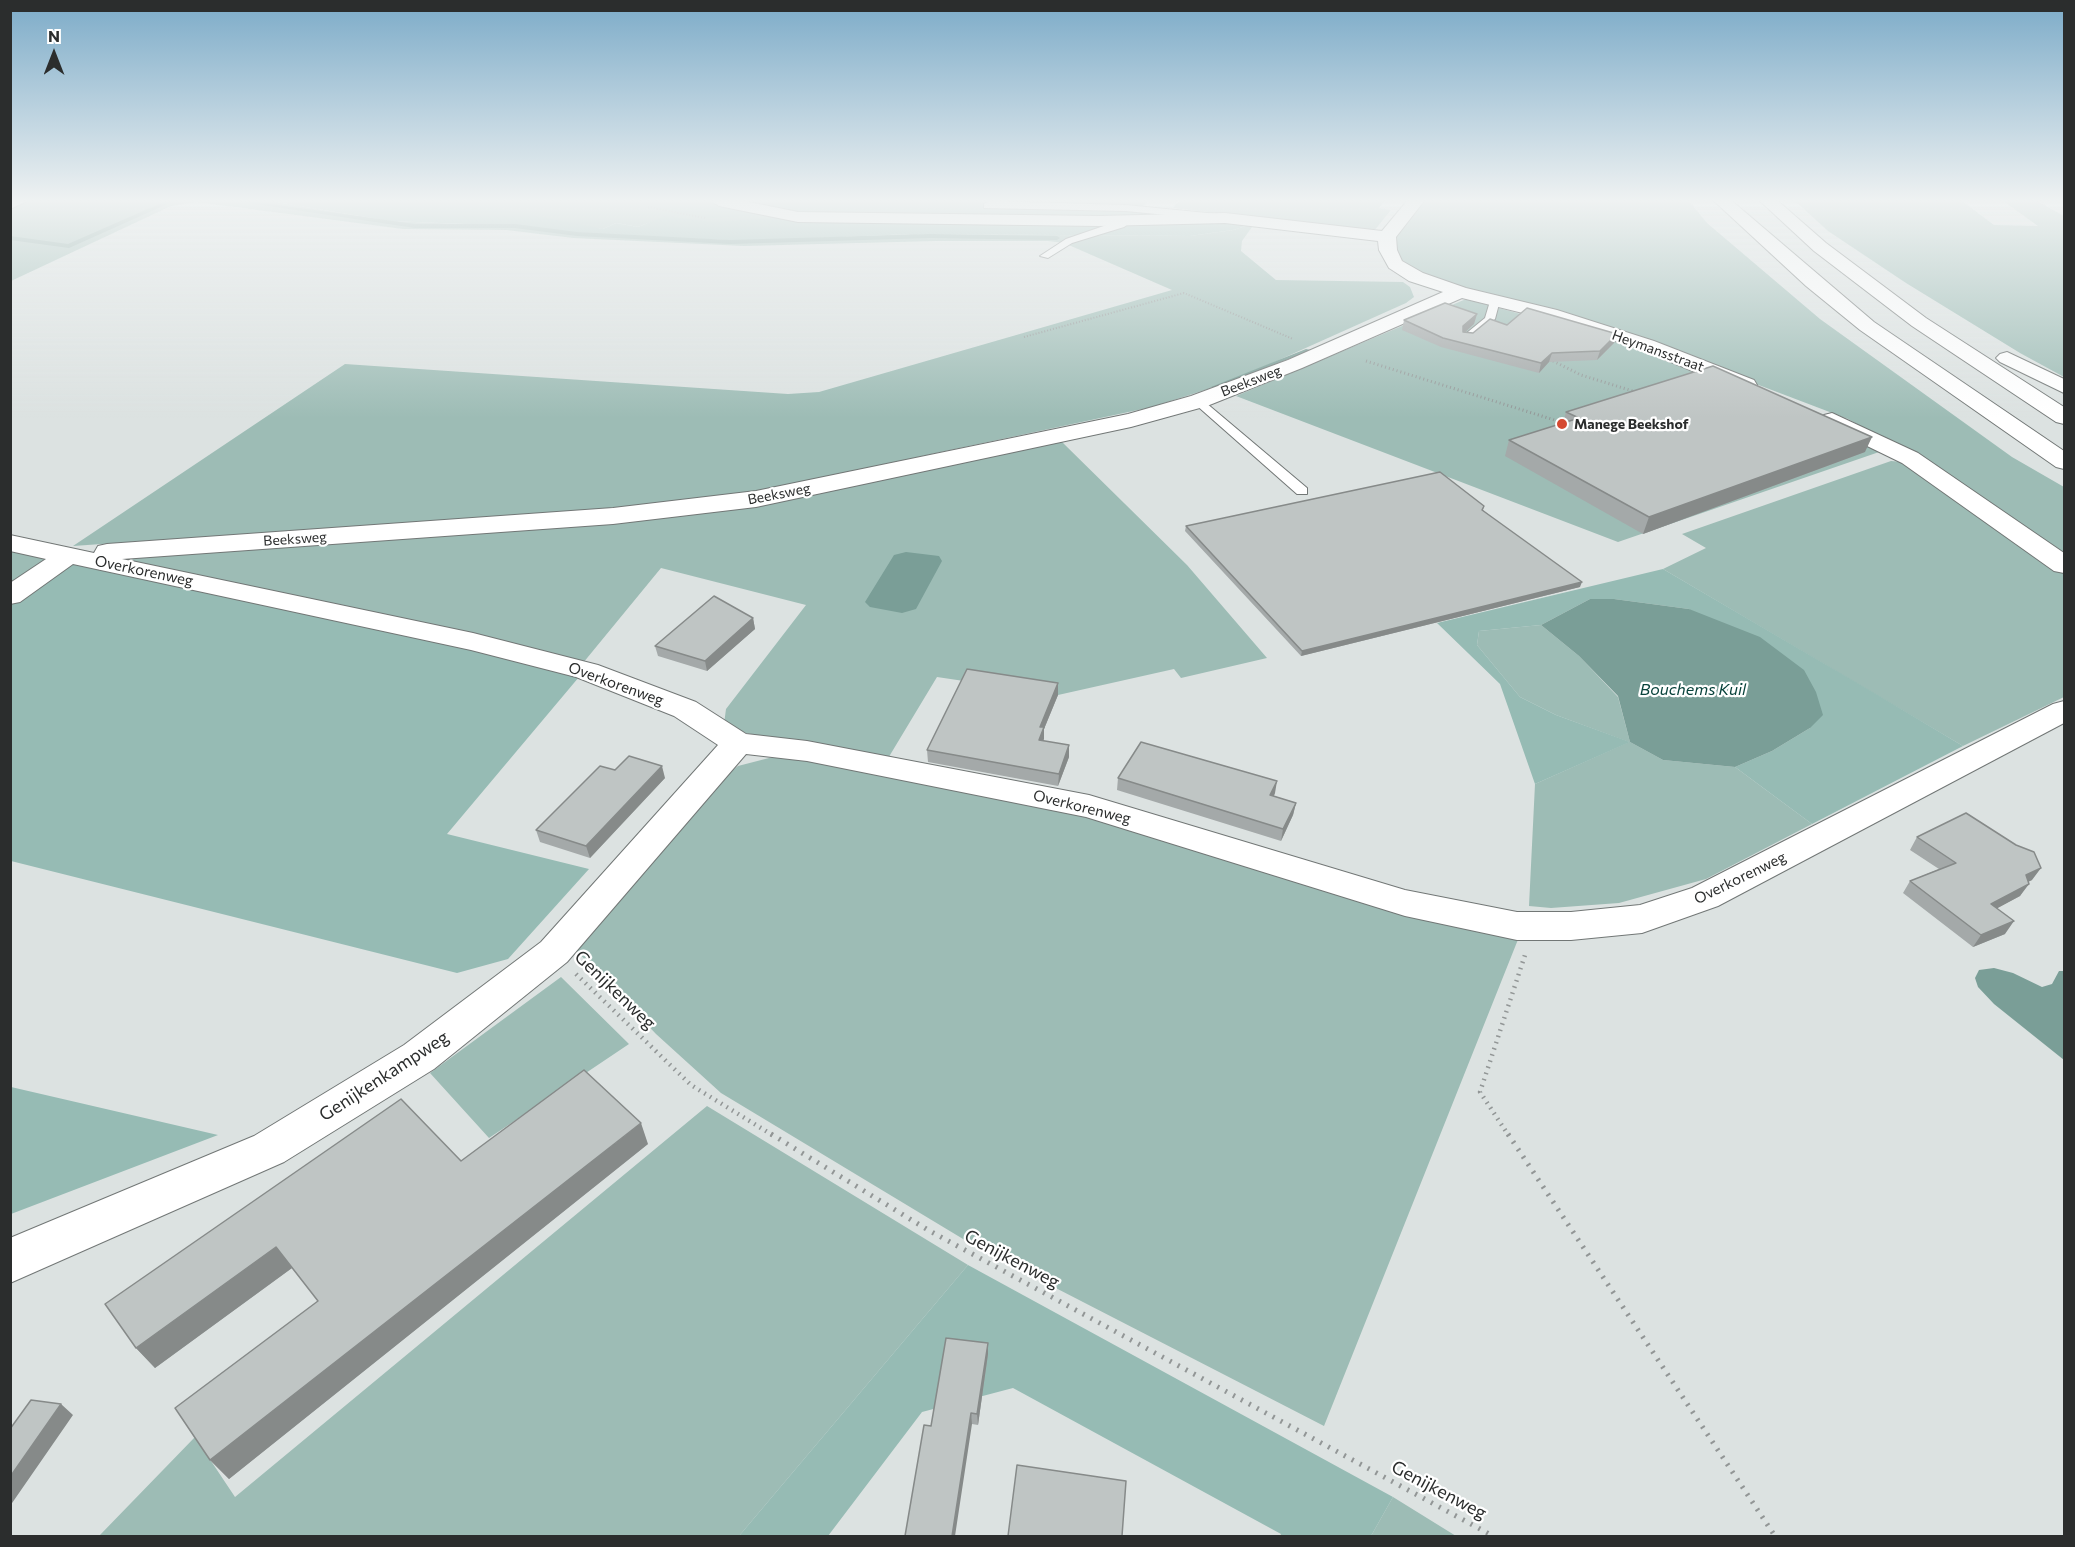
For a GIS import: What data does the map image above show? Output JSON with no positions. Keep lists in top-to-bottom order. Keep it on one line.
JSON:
{"streets":{"main road":["Heymansstraat","Beeksweg","Overkorenweg","Genijkenkampweg"],"path":["Genijkenweg"]},"crossings":[["Heymansstraat","Beeksweg"],["Beeksweg","Overkorenweg"],["Overkorenweg","Genijkenkampweg"],["Genijkenweg","Genijkenkampweg"]],"water":["Bouchems Kuil"],"places":["Manege Beekshof"],"north":"top"}
